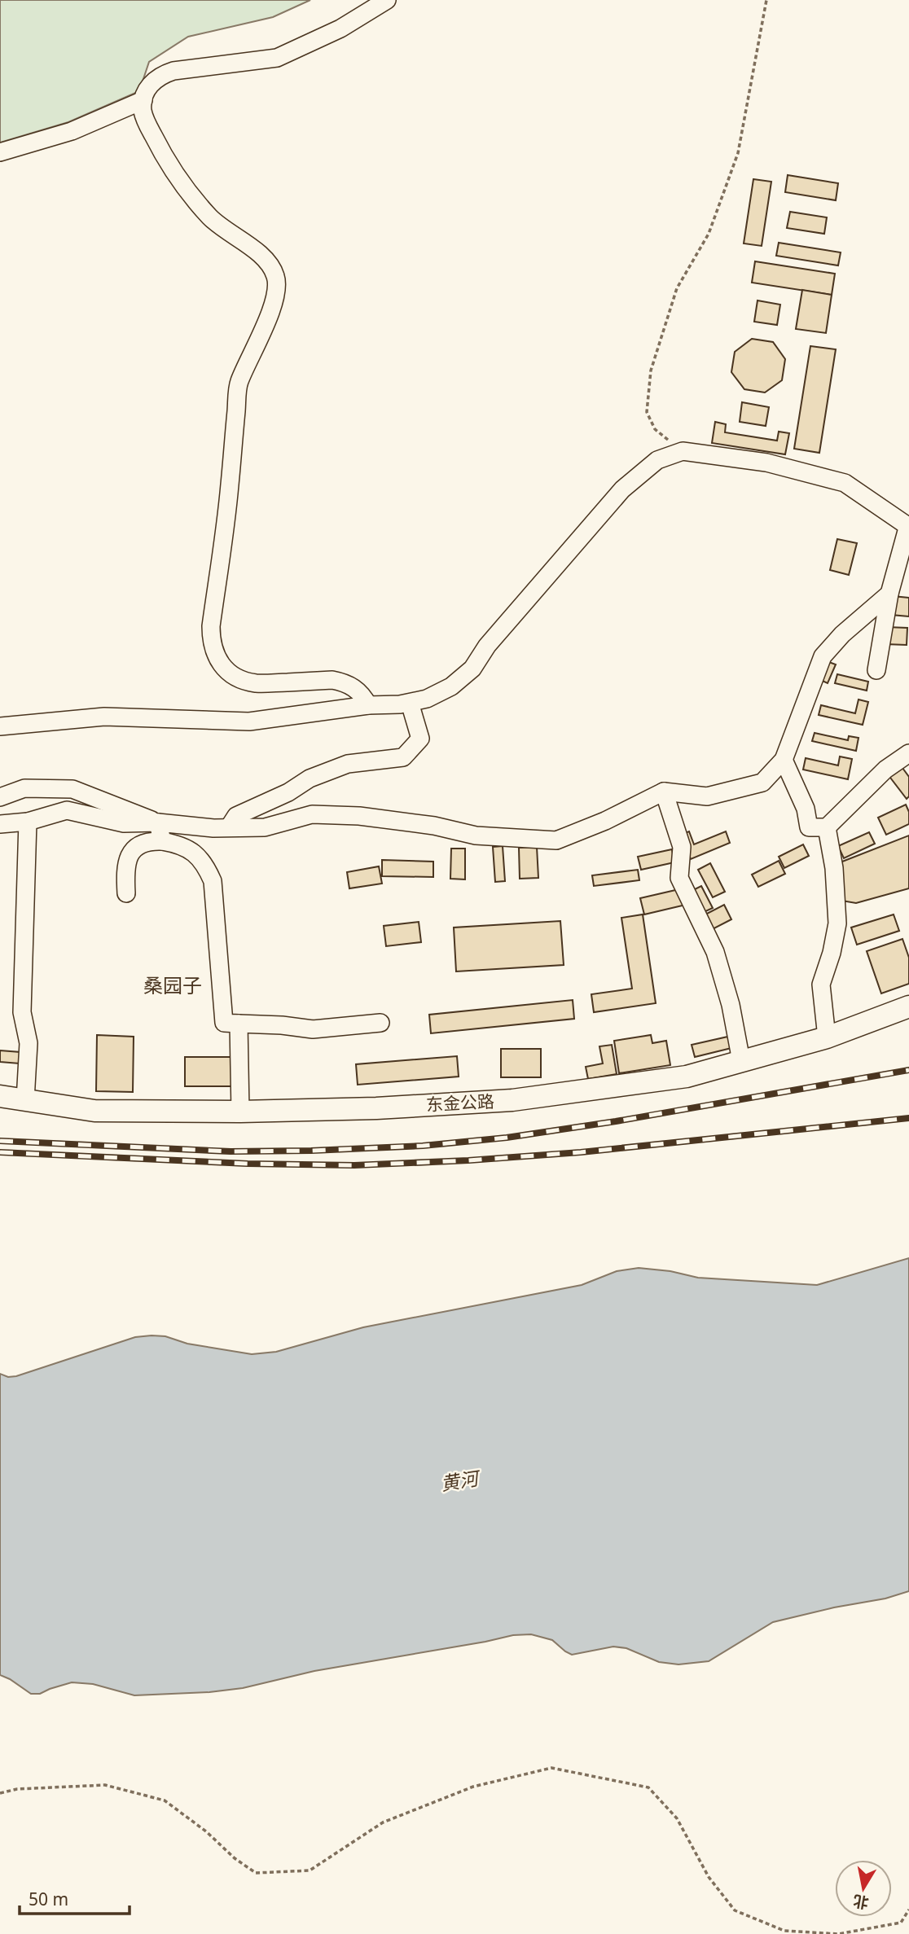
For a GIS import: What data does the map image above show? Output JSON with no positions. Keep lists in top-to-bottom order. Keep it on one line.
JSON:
{"streets":{"main road":["东金公路"]},"districts":["桑园子"],"water":["黄河"],"scale_bar":"50 m","north":"bottom"}
